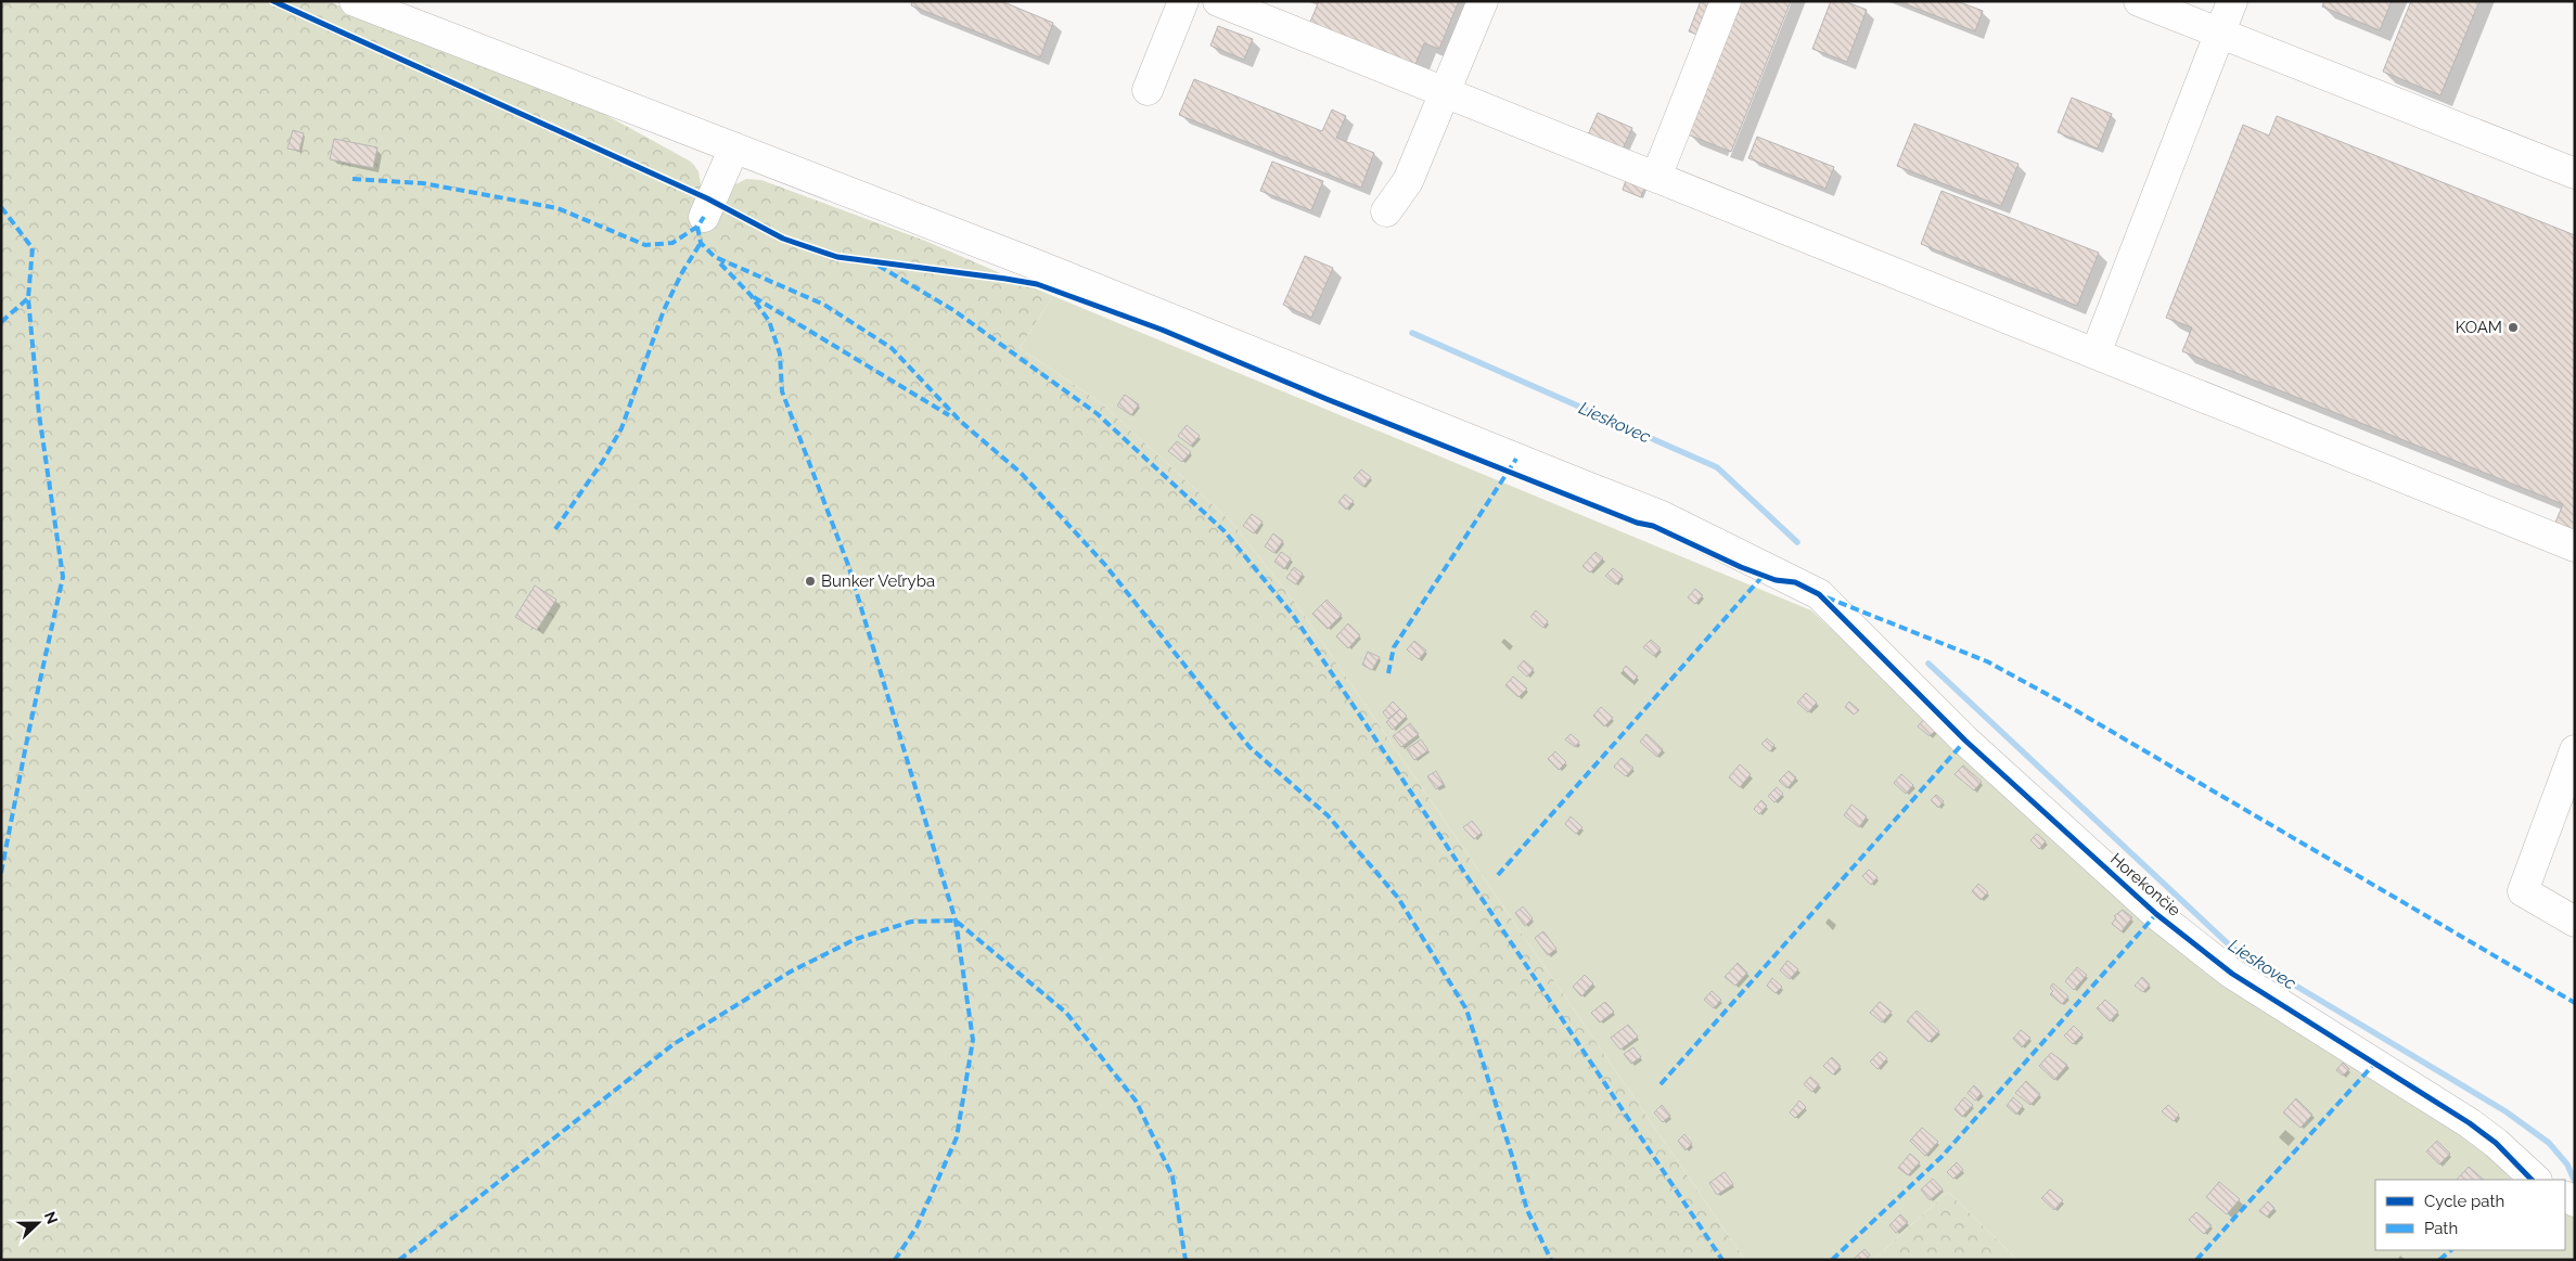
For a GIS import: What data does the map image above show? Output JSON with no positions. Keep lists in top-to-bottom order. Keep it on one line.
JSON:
{"streets":{"lane":["Horekončie"]},"water":["Lieskovec"],"places":["KOAM","Bunker Veľryba"],"legend":["Cycle path","Path"],"north":"right"}
